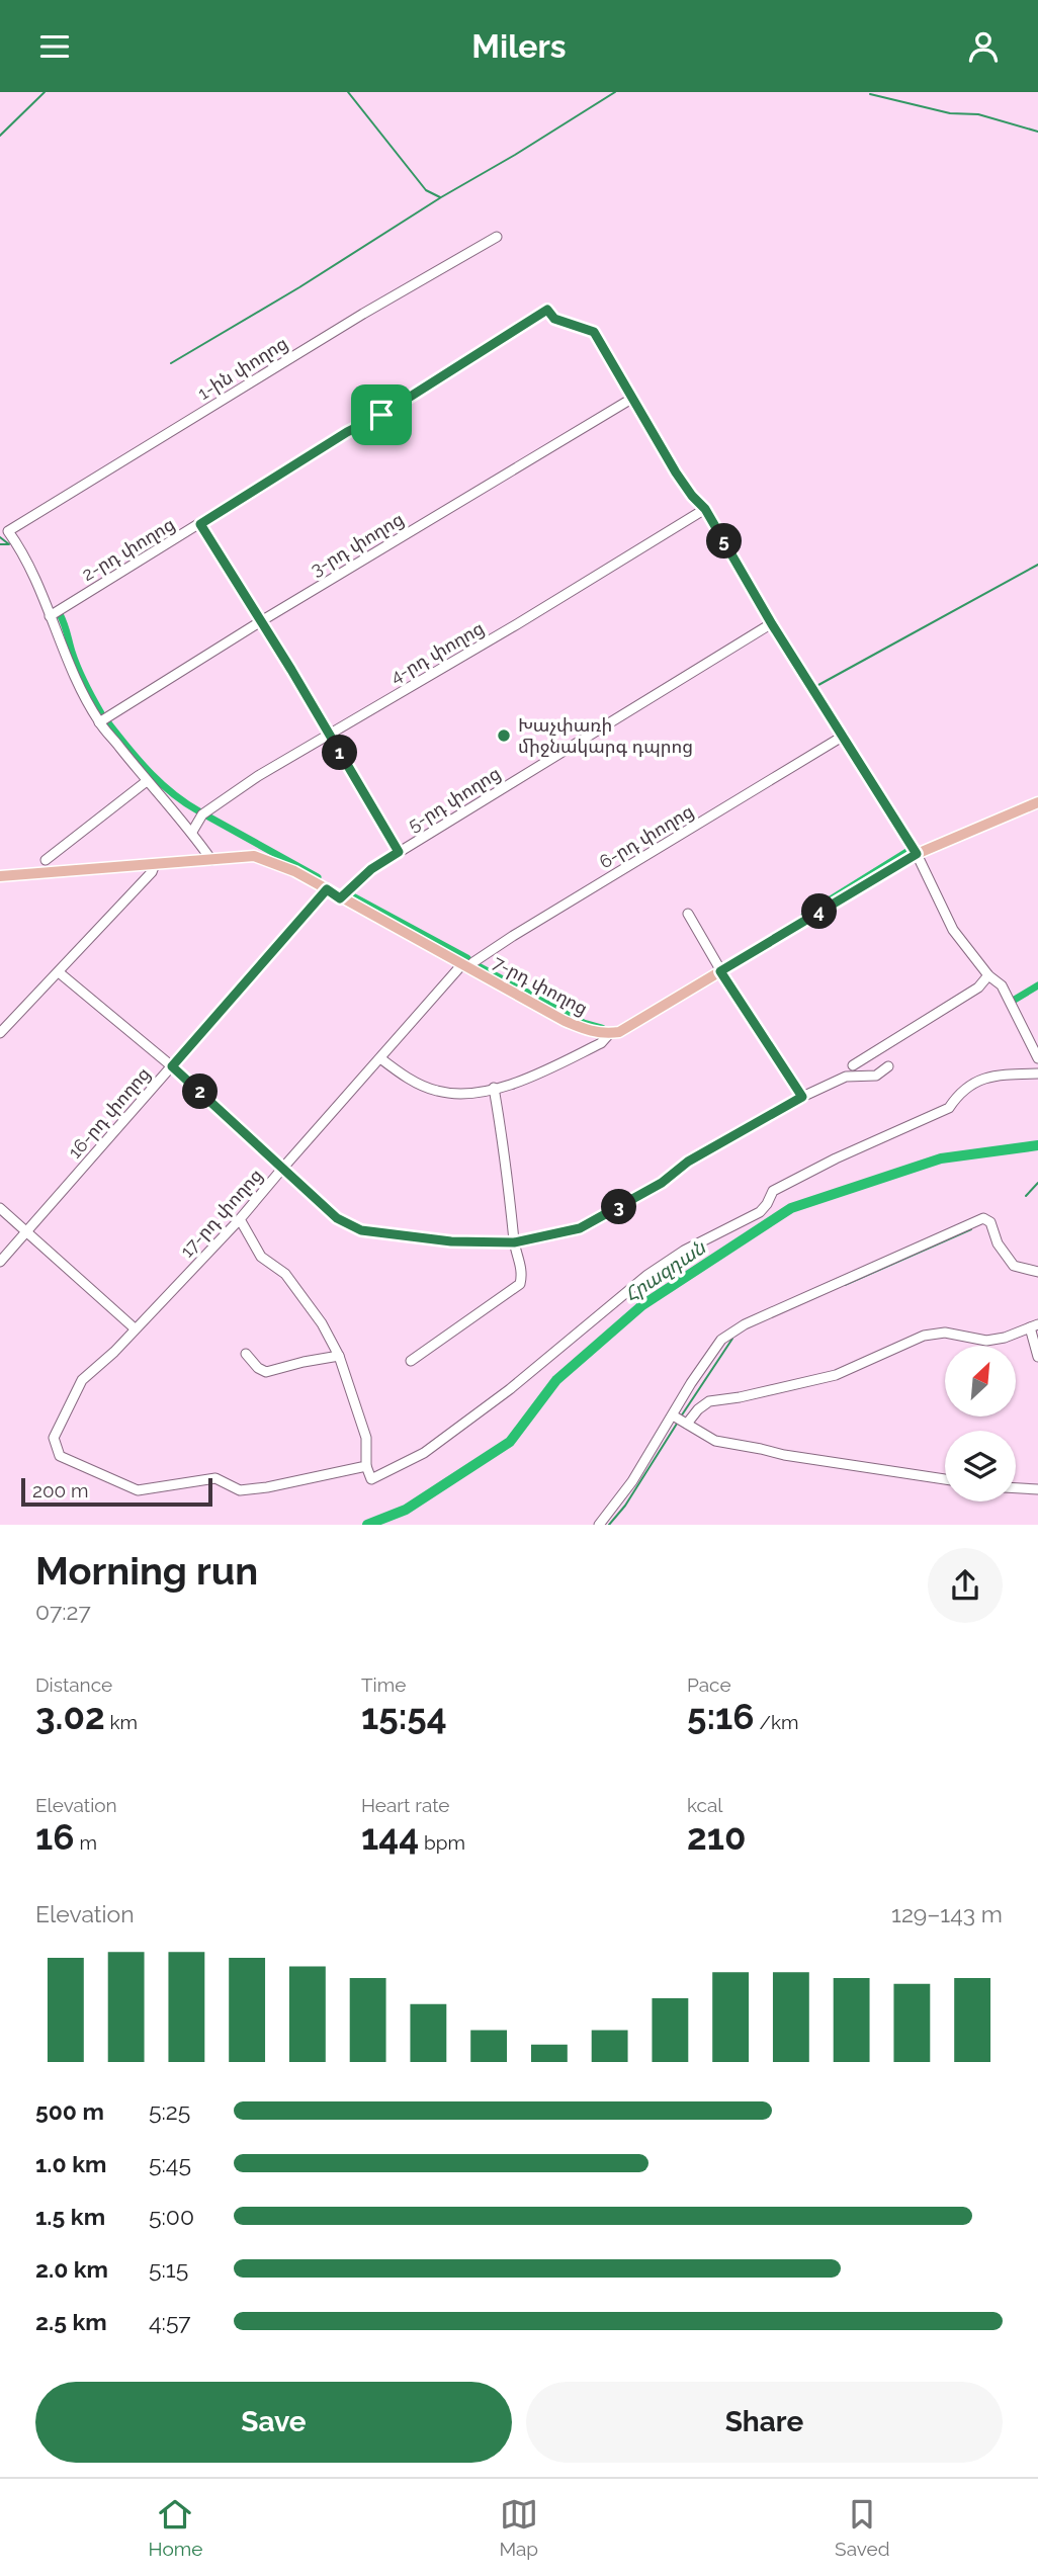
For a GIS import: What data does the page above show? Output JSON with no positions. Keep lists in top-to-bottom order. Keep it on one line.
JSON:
{"streets":{"main road":["7-րդ փողոց"],"street":["1-ին փողոց","3-րդ փողոց","2-րդ փողոց","4-րդ փողոց","5-րդ փողոց","6-րդ փողոց","16-րդ փողոց","17-րդ փողոց"]},"crossings":[["1-ին փողոց","2-րդ փողոց"],["3-րդ փողոց","2-րդ փողոց"],["5-րդ փողոց","7-րդ փողոց"],["6-րդ փողոց","7-րդ փողոց"],["6-րդ փողոց","17-րդ փողոց"],["7-րդ փողոց","16-րդ փողոց"],["7-րդ փողոց","17-րդ փողոց"]],"water":["Հրազդան"],"places":["Խաչփառի միջնակարգ դպրոց"],"scale_bar":"200 m","north":"top right","page":{"header":"Milers","pins":["5","1","4","2","3"],"scale":"200 m","heading":["Morning run","07:27"],"stats":[["Distance","3.02 km"],["Time","15:54"],["Pace","5:16 /km"],["Elevation","16 m"],["Heart rate","144 bpm"],["kcal","210"]],"chart":["Elevation","129–143 m"],"list":[{"name":"500 m","note":"5:25"},{"name":"1.0 km","note":"5:45"},{"name":"1.5 km","note":"5:00"},{"name":"2.0 km","note":"5:15"},{"name":"2.5 km","note":"4:57"}],"buttons":["Save","Share"],"tabs":["Home","Map","Saved"]}}
